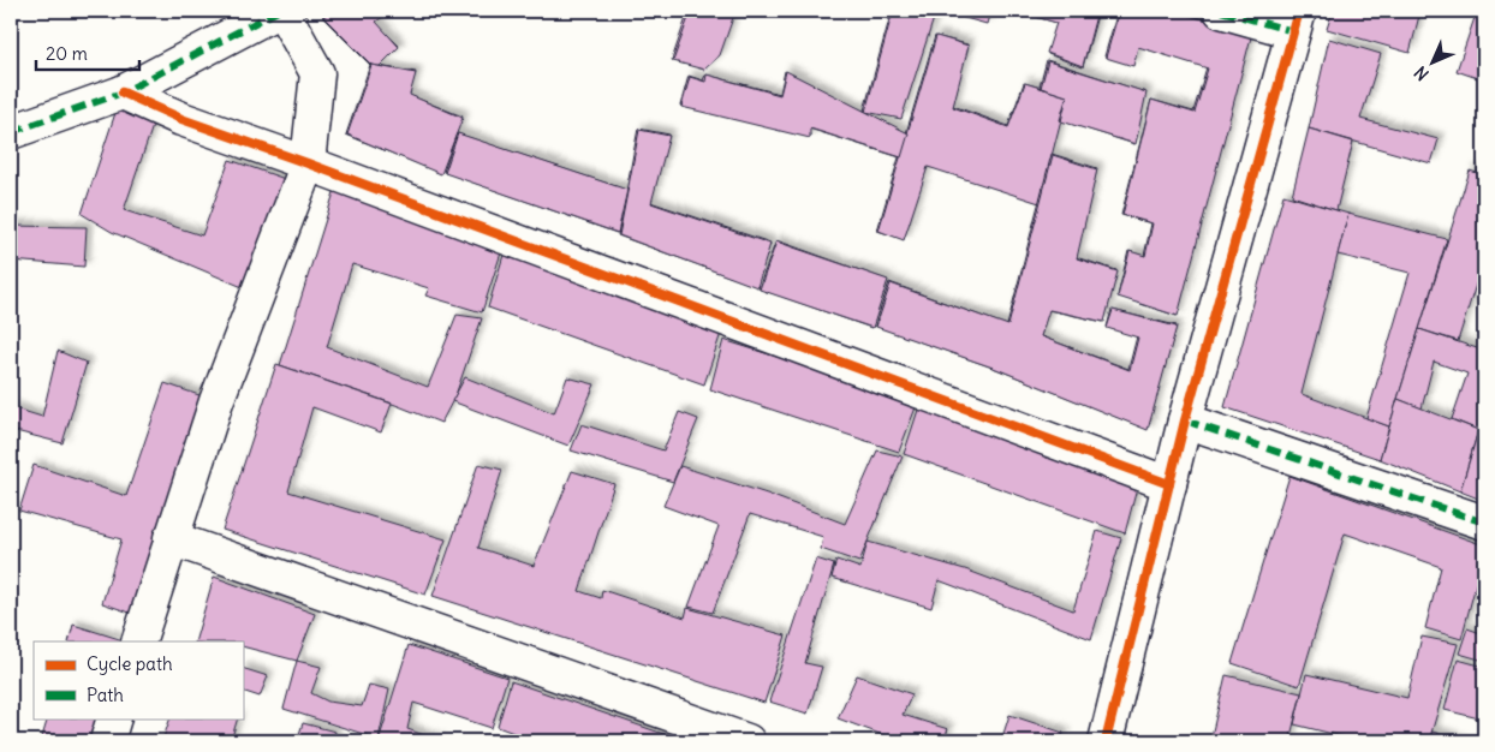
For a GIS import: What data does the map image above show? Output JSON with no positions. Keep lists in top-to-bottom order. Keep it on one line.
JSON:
{"legend":["Cycle path","Path"],"scale_bar":"20 m","north":"bottom left"}
